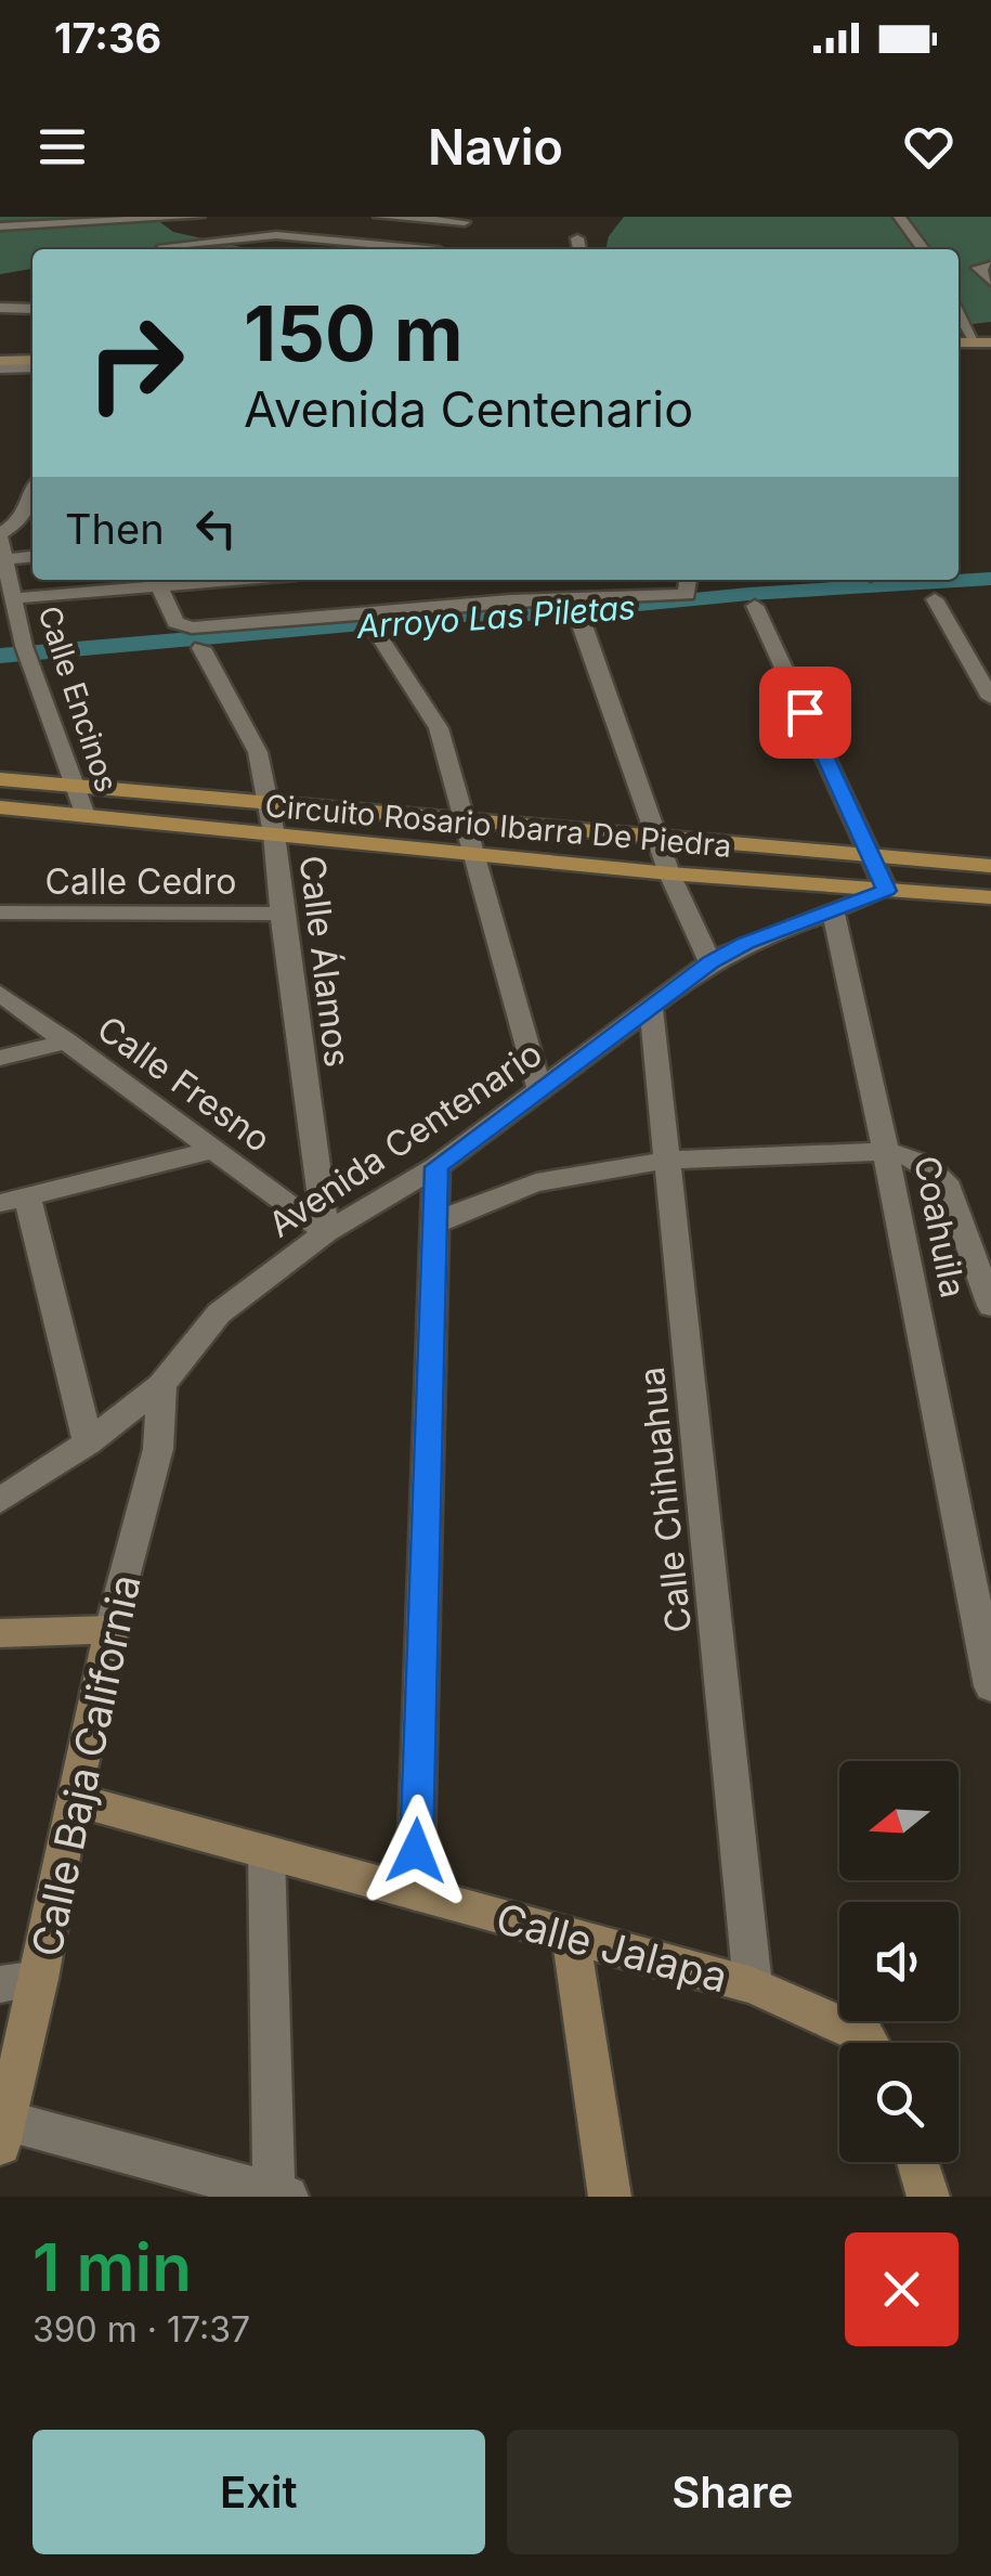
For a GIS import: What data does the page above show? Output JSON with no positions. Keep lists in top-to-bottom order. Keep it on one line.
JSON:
{"streets":{"main road":["Circuito Rosario Ibarra De Piedra"],"street":["Calle Encinos","Calle Cedro","Calle Álamos","Calle Fresno","Avenida Centenario","Coahuila","Calle Chihuahua","Calle Baja California","Calle Jalapa"]},"crossings":[["Calle Encinos","Circuito Rosario Ibarra De Piedra"],["Circuito Rosario Ibarra De Piedra","Calle Álamos"],["Circuito Rosario Ibarra De Piedra","Avenida Centenario"],["Calle Cedro","Calle Álamos"],["Calle Álamos","Calle Fresno"],["Calle Álamos","Avenida Centenario"],["Calle Fresno","Avenida Centenario"],["Avenida Centenario","Coahuila"],["Avenida Centenario","Calle Chihuahua"],["Avenida Centenario","Calle Baja California"],["Calle Chihuahua","Calle Jalapa"],["Calle Baja California","Calle Jalapa"]],"water":["Arroyo Las Piletas"],"north":"left","page":{"status":"17:36","header":"Navio","turn":["150 m","Avenida Centenario"],"then":"Then","heading":["1 min","390 m · 17:37"],"buttons":["Exit","Share"]}}
